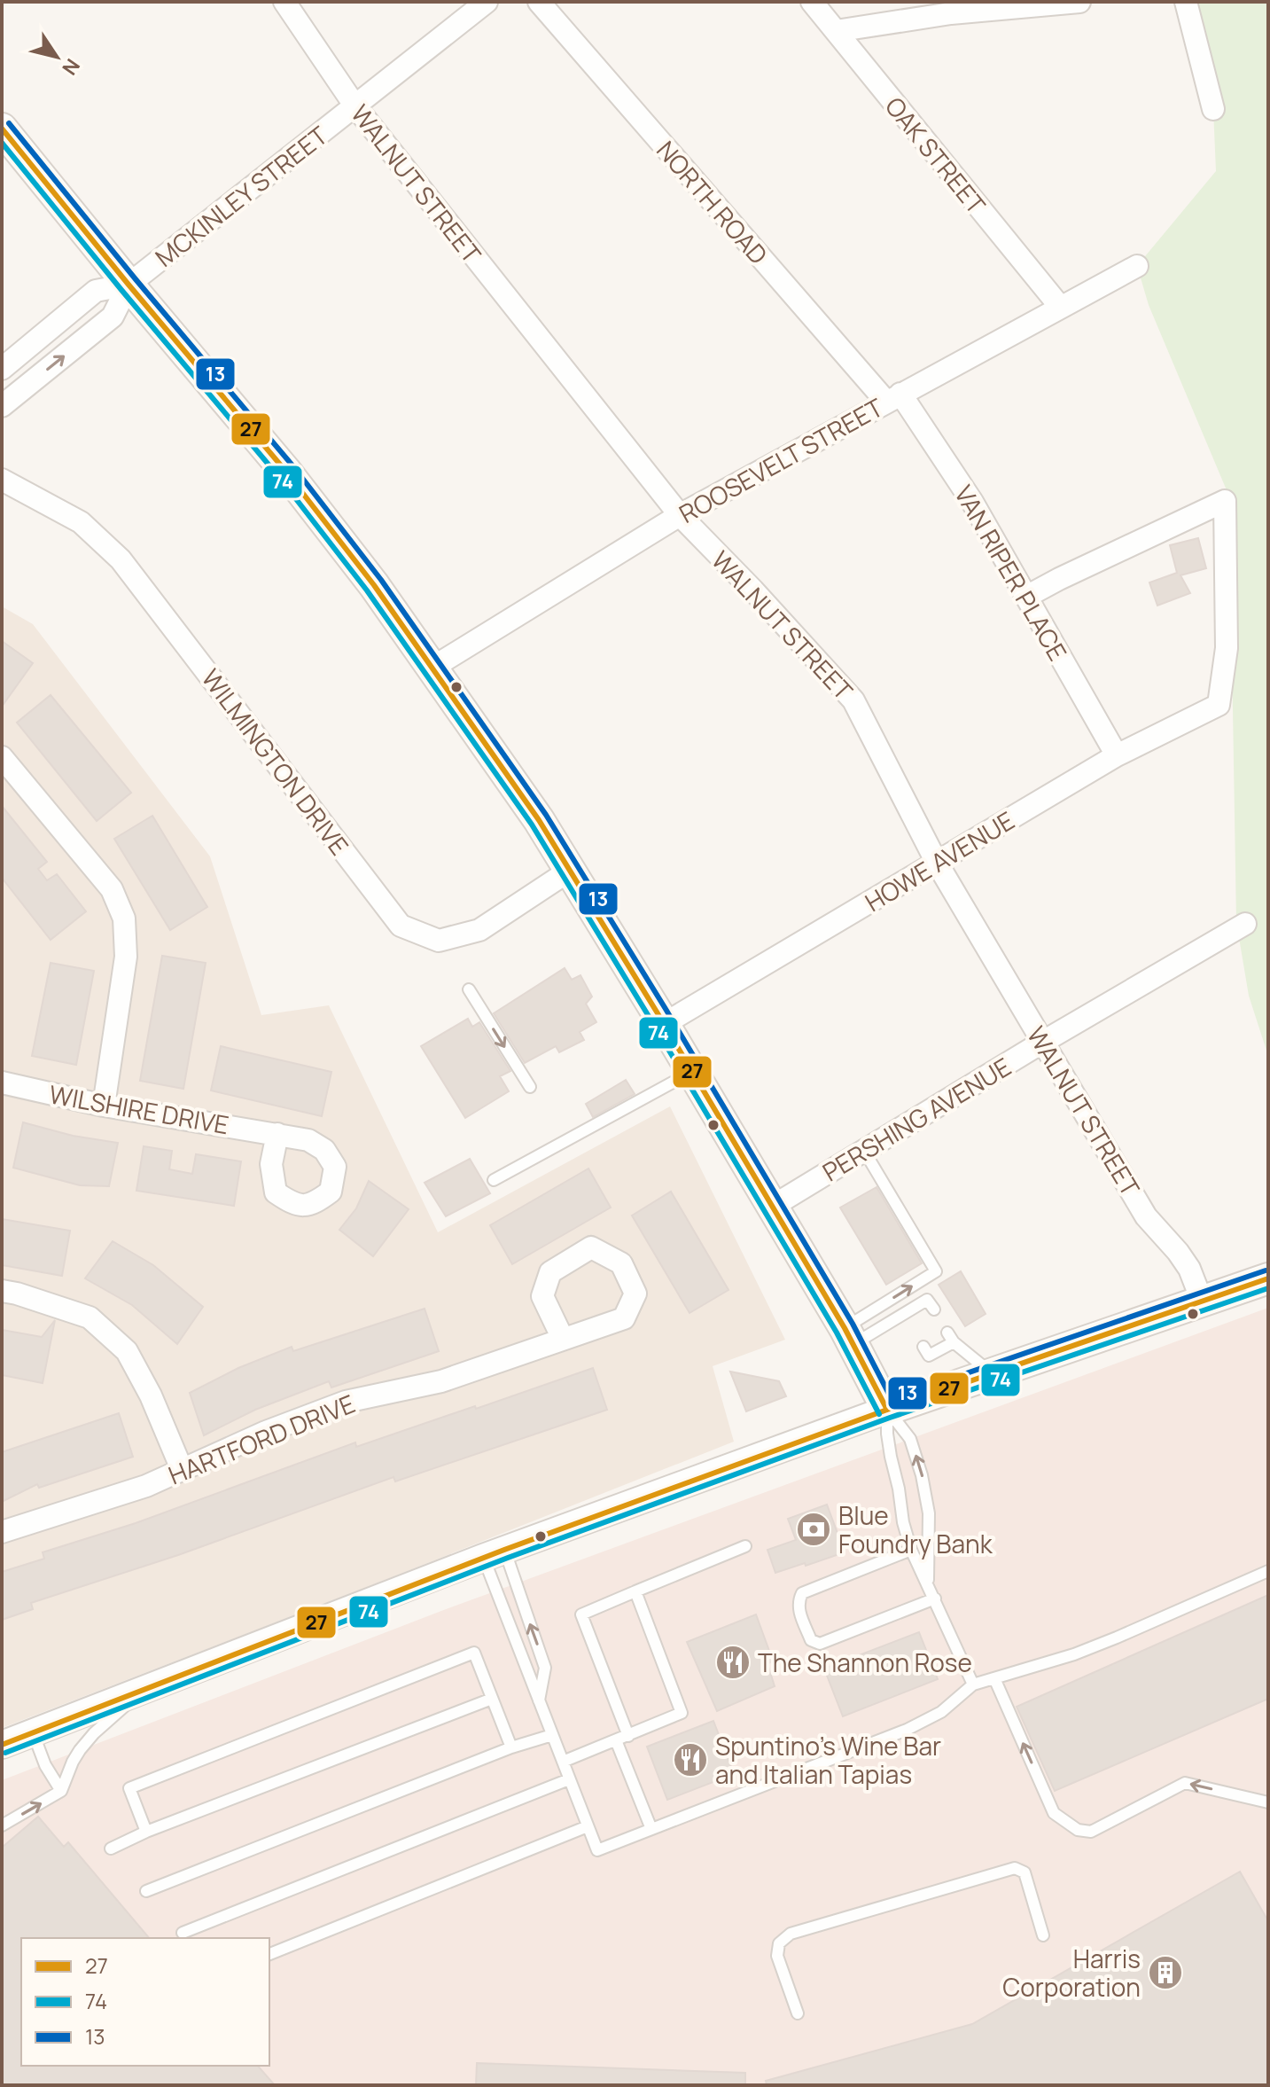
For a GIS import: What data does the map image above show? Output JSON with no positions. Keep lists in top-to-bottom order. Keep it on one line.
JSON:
{"streets":{"street":["OAK STREET","WALNUT STREET","MCKINLEY STREET","NORTH ROAD","ROOSEVELT STREET","VAN RIPER PLACE","WILMINGTON DRIVE","HOWE AVENUE","WILSHIRE DRIVE","PERSHING AVENUE","HARTFORD DRIVE"]},"crossings":[["OAK STREET","ROOSEVELT STREET"],["WALNUT STREET","MCKINLEY STREET"],["WALNUT STREET","ROOSEVELT STREET"],["WALNUT STREET","HOWE AVENUE"],["WALNUT STREET","PERSHING AVENUE"],["NORTH ROAD","ROOSEVELT STREET"],["NORTH ROAD","VAN RIPER PLACE"],["ROOSEVELT STREET","VAN RIPER PLACE"],["VAN RIPER PLACE","HOWE AVENUE"]],"places":{"bank":["Blue Foundry Bank"],"restaurant":["The Shannon Rose","Spuntino's Wine Bar and Italian Tapias"],"building":["Harris Corporation"]},"lines":["transit line 13","transit line 27","transit line 74"],"legend":["27","74","13"],"north":"bottom right"}
